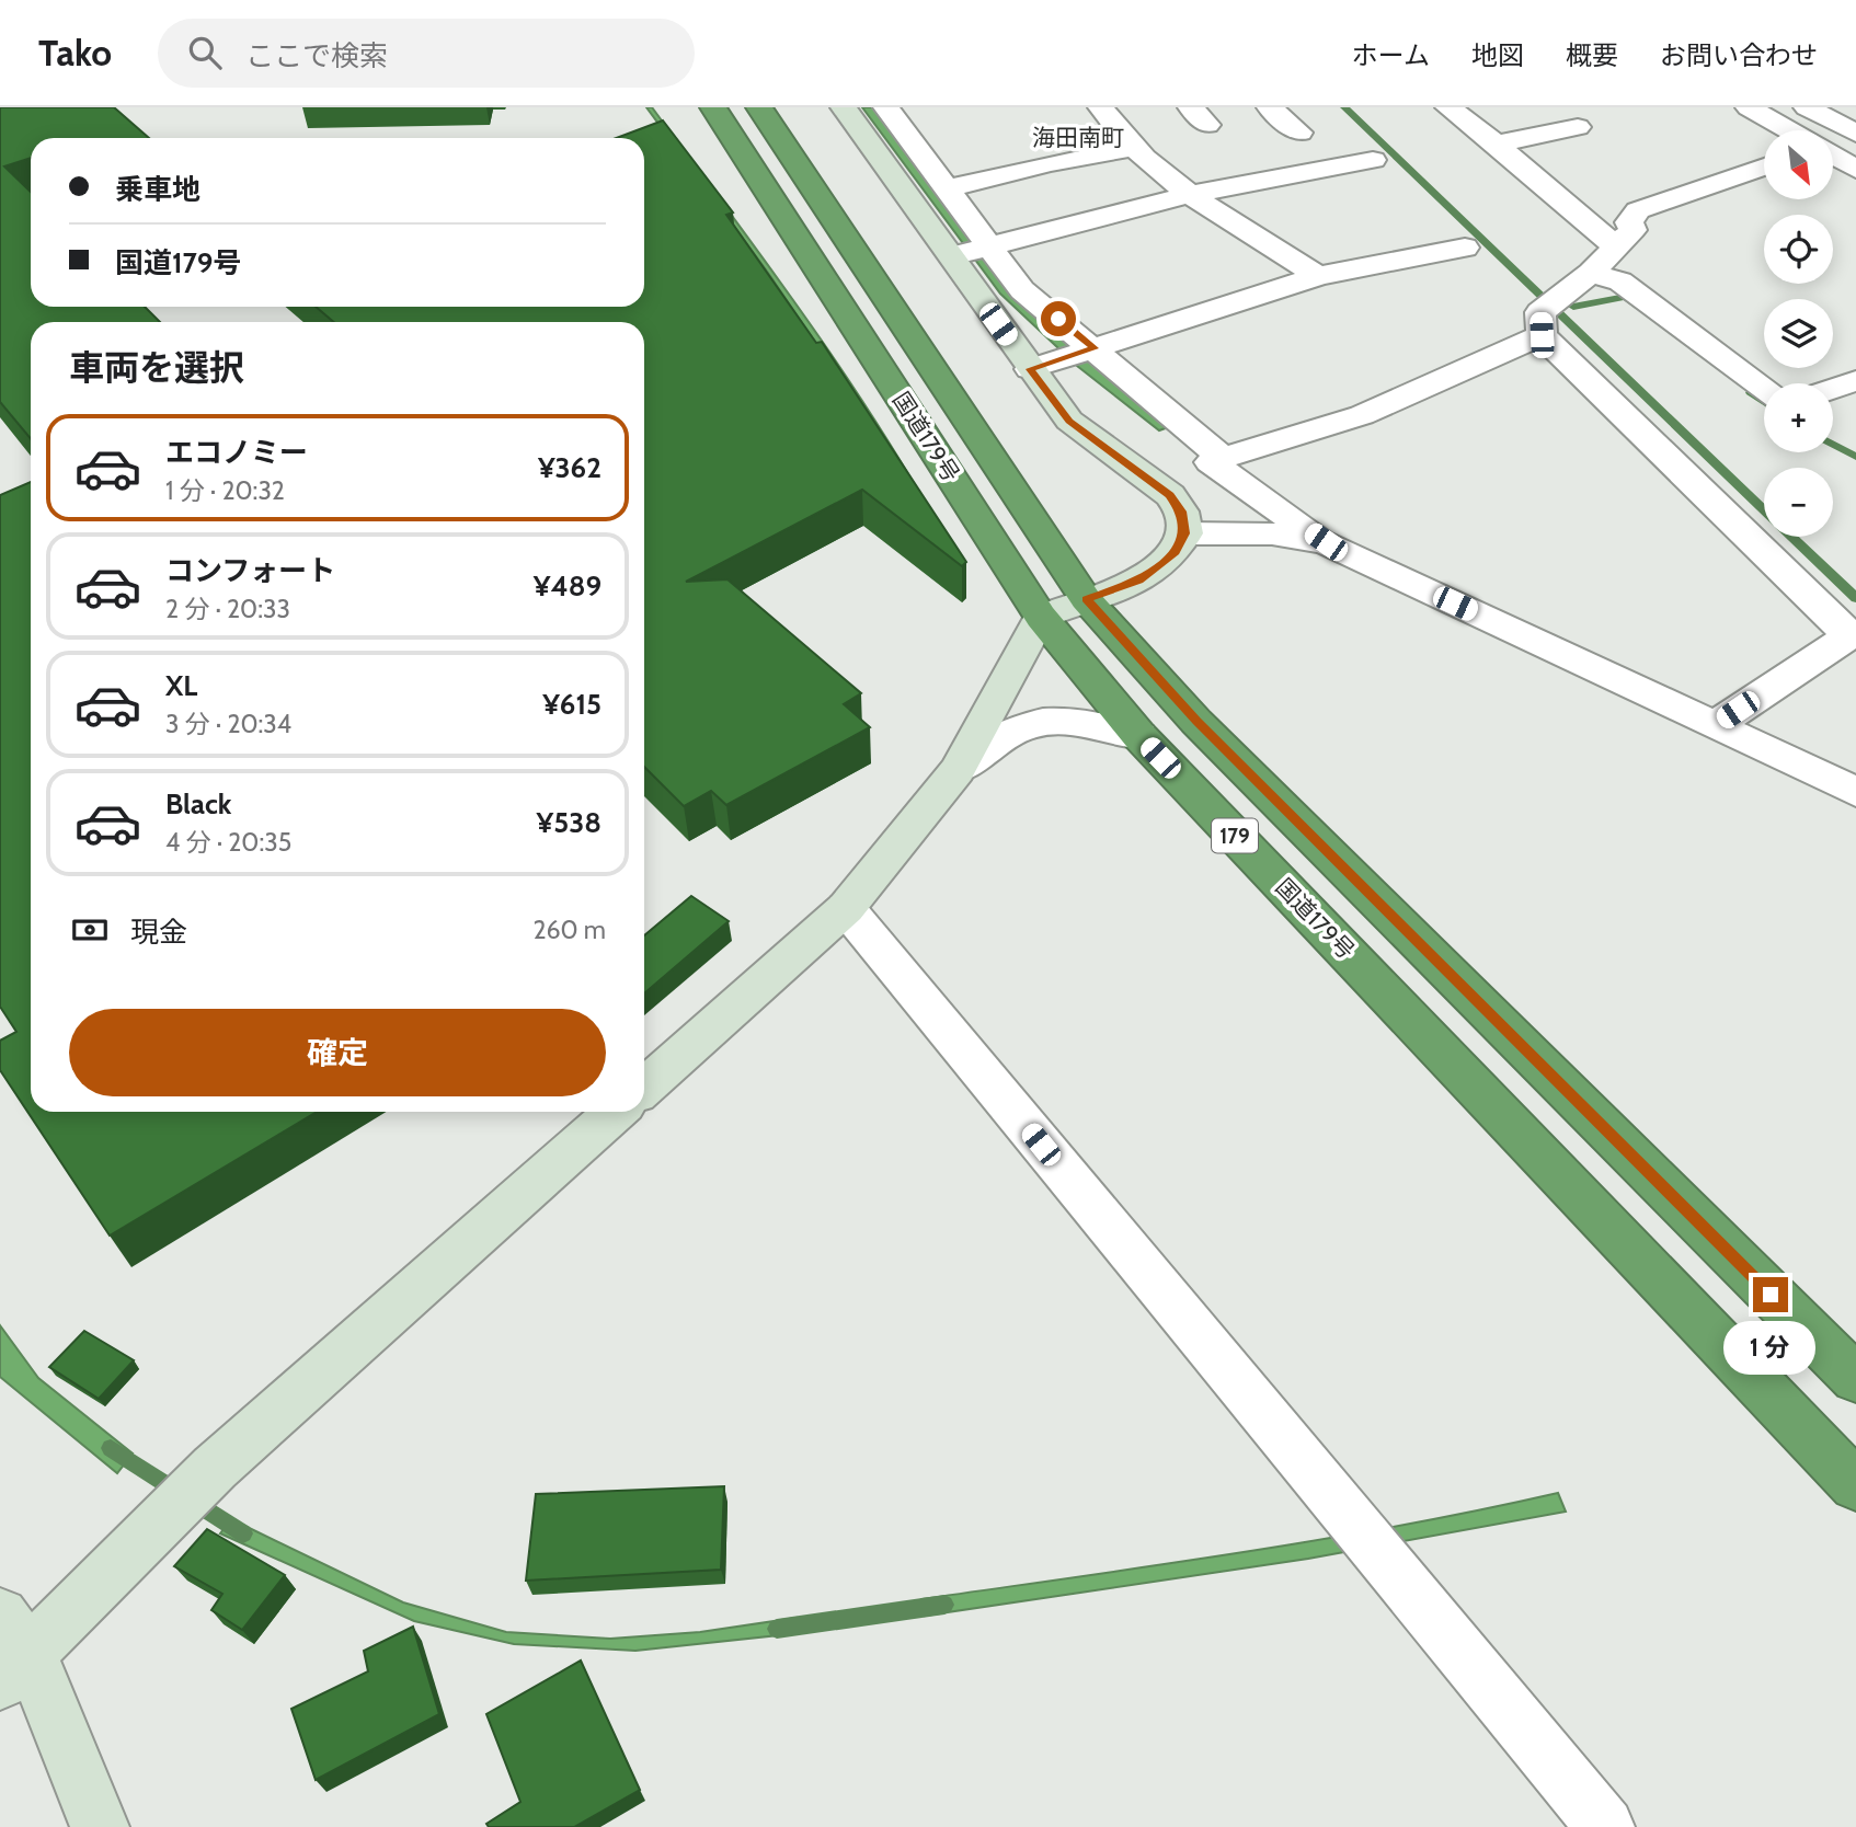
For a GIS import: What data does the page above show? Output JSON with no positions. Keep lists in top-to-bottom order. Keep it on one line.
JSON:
{"streets":{"highway":["国道179号","179"]},"districts":["海田南町"],"north":"bottom right","page":{"header":"Tako","search":"ここで検索","nav":["ホーム","地図","概要","お問い合わせ"],"map_buttons":["+","−"],"banner":["乗車地","国道179号"],"heading":"車両を選択","list":[{"name":"エコノミー","note":"1 分 · 20:32","value":"¥362"},{"name":"コンフォート","note":"2 分 · 20:33","value":"¥489"},{"name":"XL","note":"3 分 · 20:34","value":"¥615"},{"name":"Black","note":"4 分 · 20:35","value":"¥538"}],"pay":["現金","260 m"],"buttons":"確定","bubble":"1 分"}}
